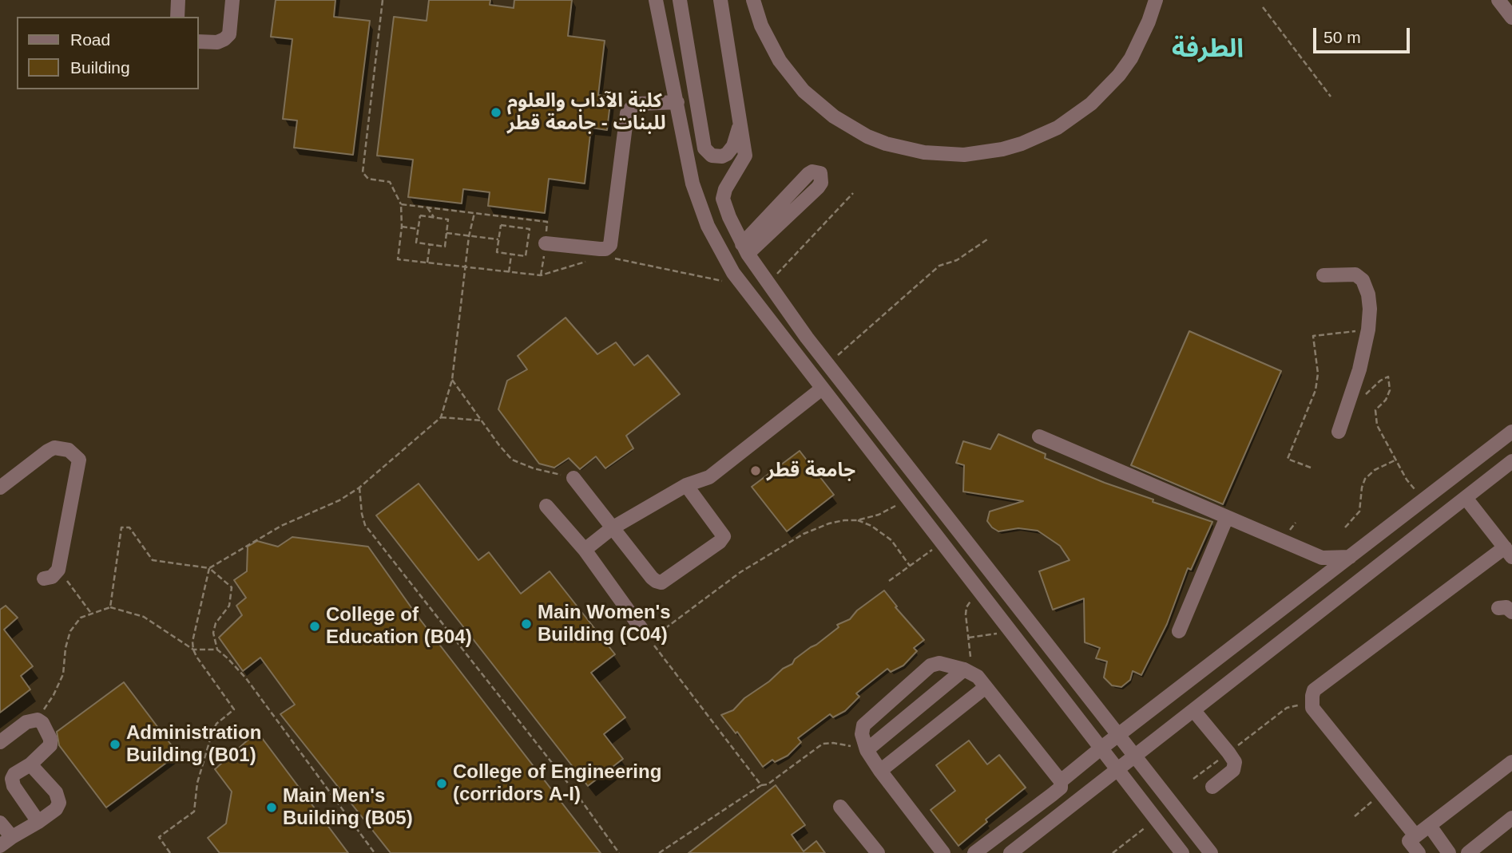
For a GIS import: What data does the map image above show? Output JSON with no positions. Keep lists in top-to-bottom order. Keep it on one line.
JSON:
{"districts":["الطرفة"],"places":["كلية الآداب والعلوم للبنات - جامعة قطر","جامعة قطر","Main Women's Building (C04)","College of Education (B04)","Administration Building (B01)","College of Engineering (corridors A-I)","Main Men's Building (B05)"],"legend":["Road","Building"],"scale_bar":"50 m"}
